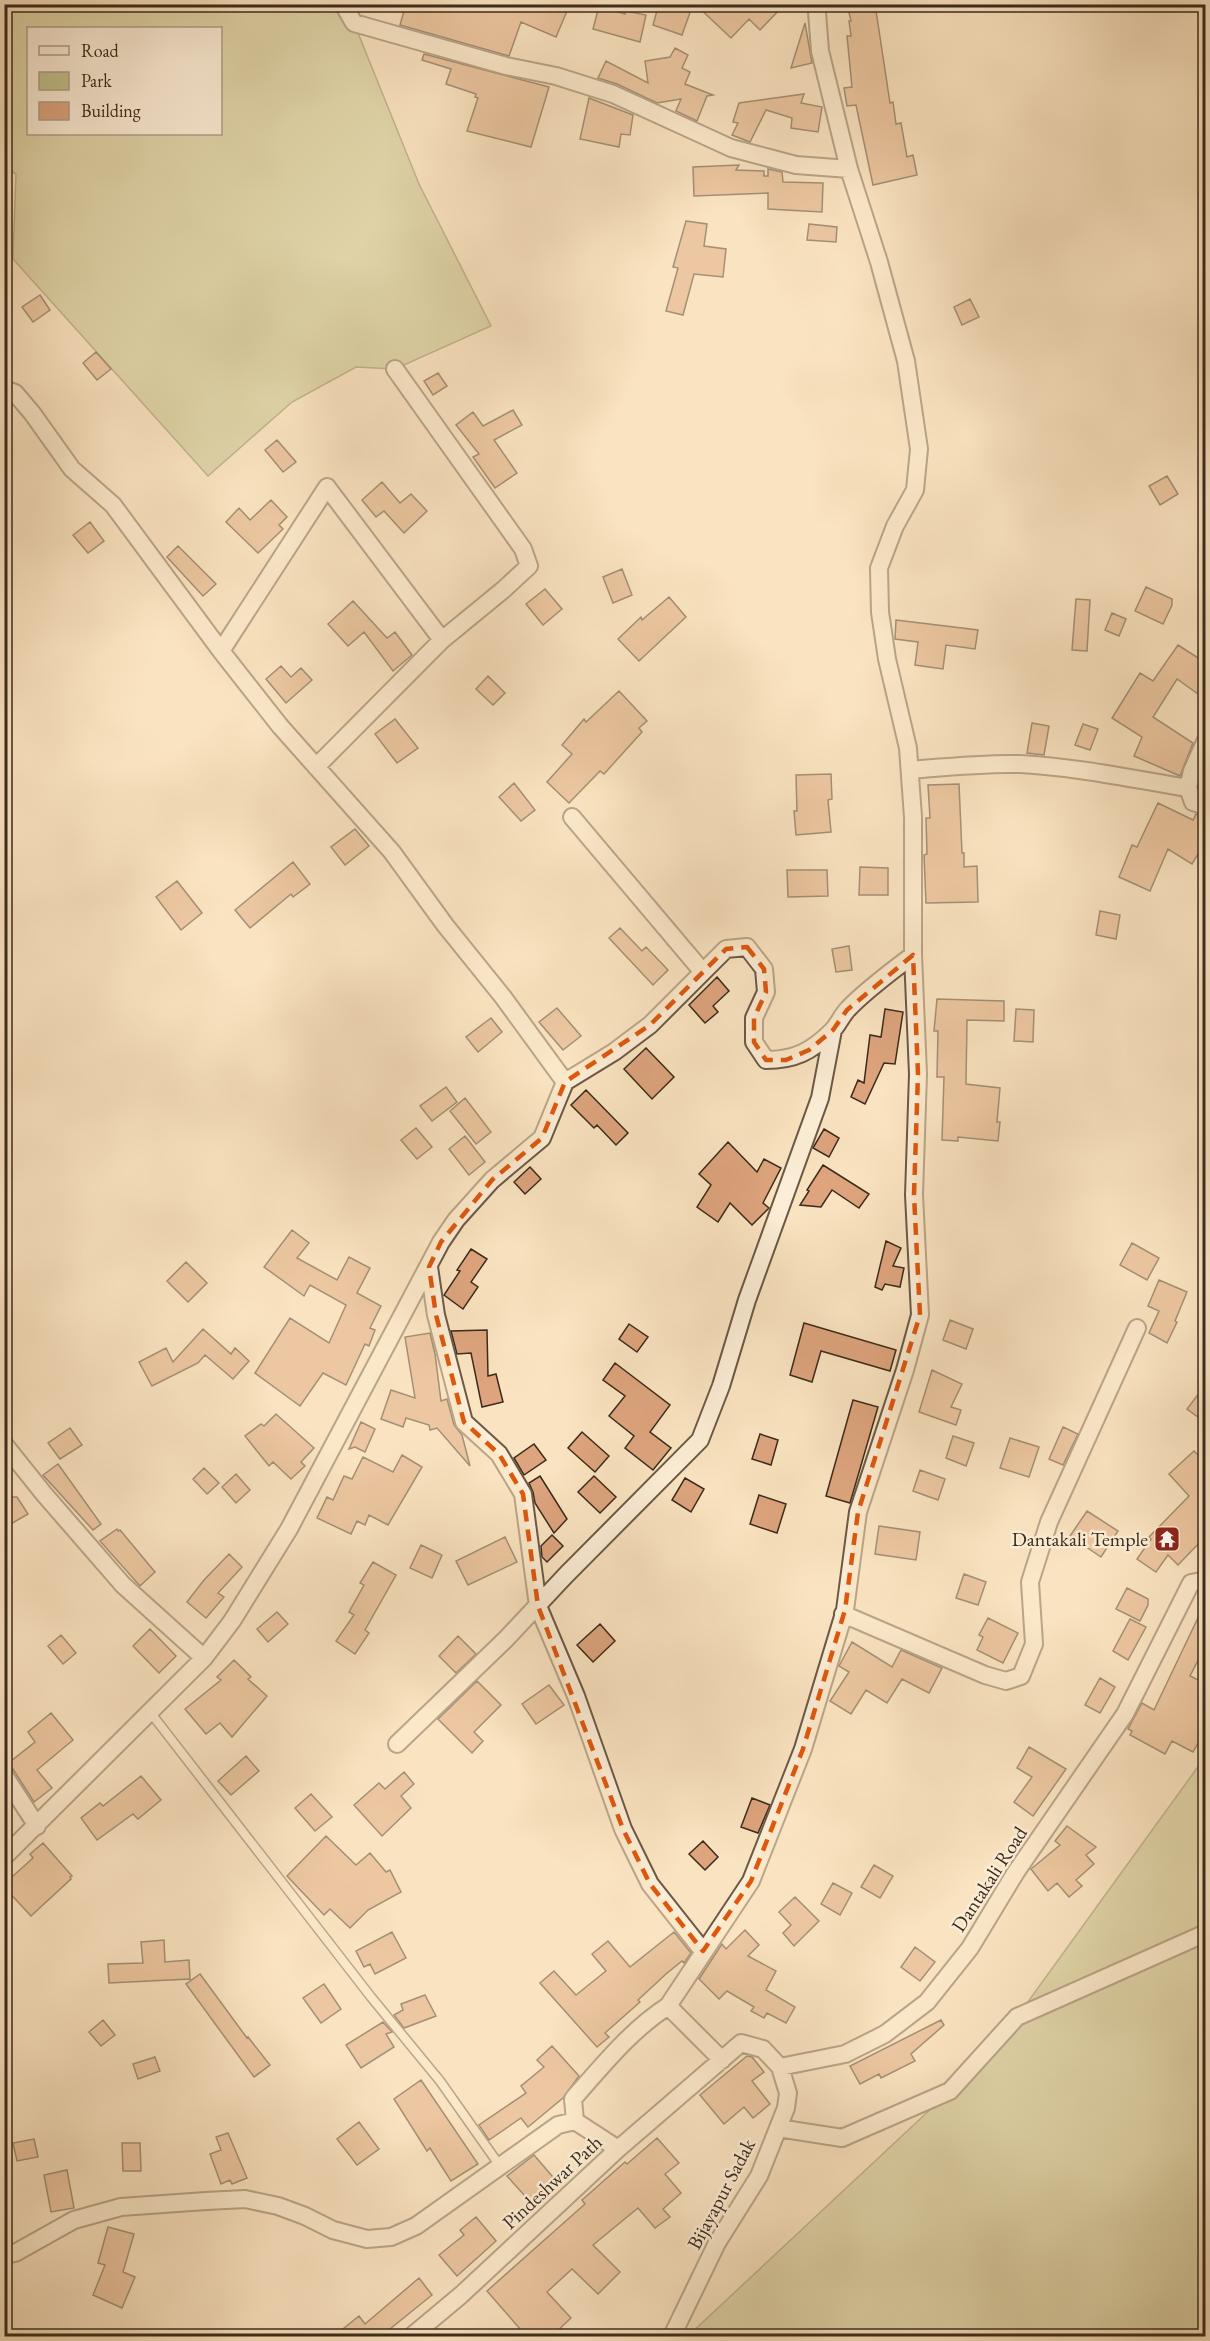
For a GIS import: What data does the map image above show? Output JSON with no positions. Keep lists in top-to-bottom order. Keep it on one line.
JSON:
{"streets":{"street":["Dantakali Road","Pindeshwar Path","Bijayapur Sadak"]},"crossings":[["Dantakali Road","Bijayapur Sadak"]],"places":{"temple":["Dantakali Temple"]},"legend":["Road","Park","Building"]}
